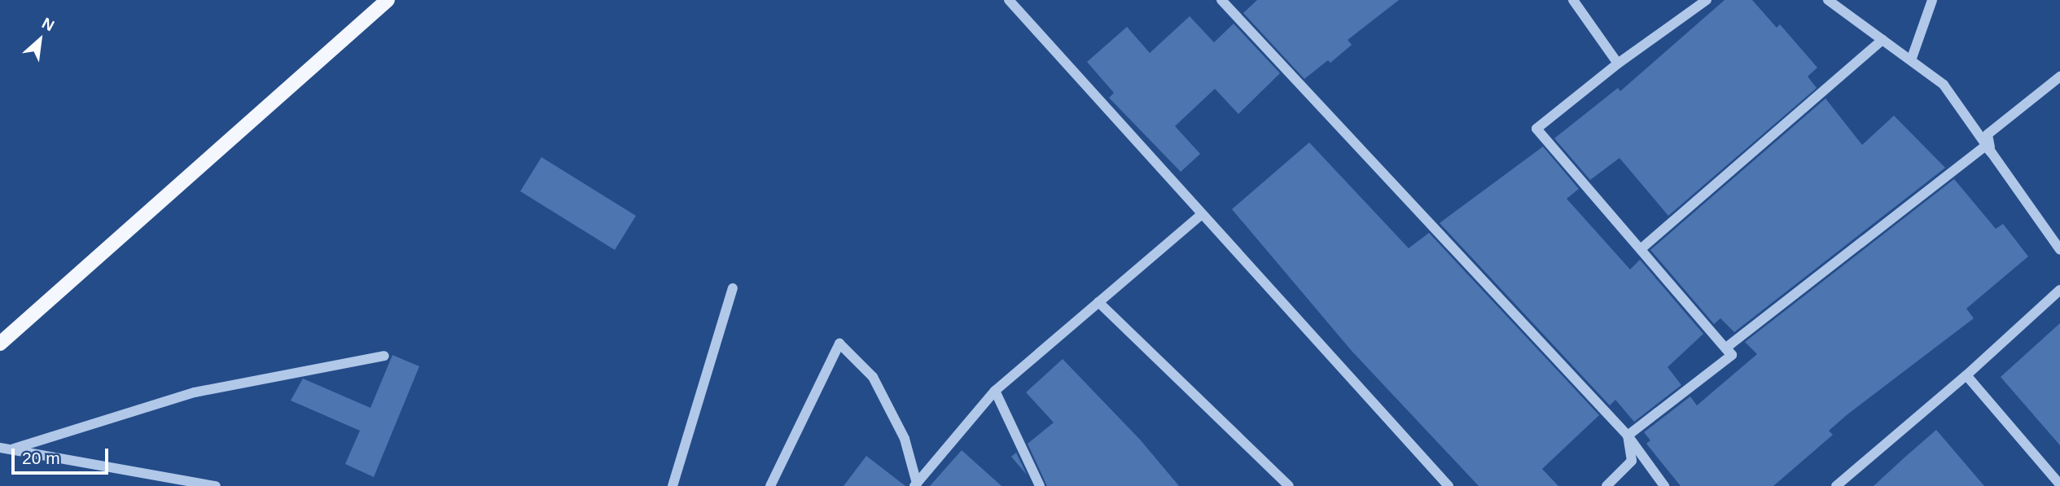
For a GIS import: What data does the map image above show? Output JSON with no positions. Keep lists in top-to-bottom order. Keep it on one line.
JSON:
{"scale_bar":"20 m","north":"top right"}
